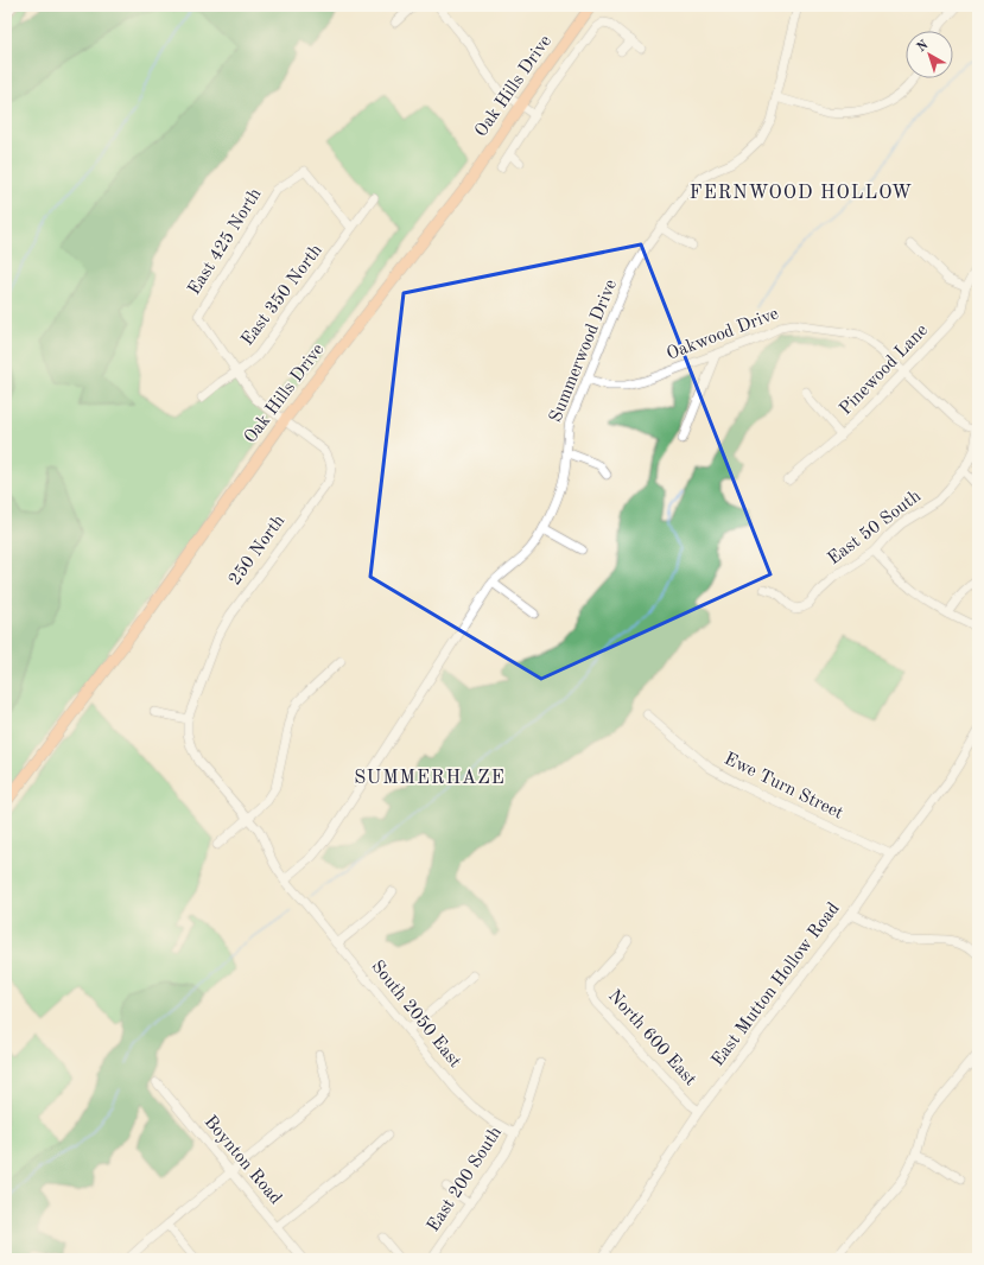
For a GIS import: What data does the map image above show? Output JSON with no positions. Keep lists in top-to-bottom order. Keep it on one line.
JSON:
{"streets":{"main road":["Oak Hills Drive"],"street":["East 425 North","East 350 North","Oakwood Drive","Summerwood Drive","Pinewood Lane","East 50 South","250 North","Ewe Turn Street","East Mutton Hollow Road","South 2050 East","North 600 East","Boynton Road","East 200 South"]},"crossings":[["Oak Hills Drive","250 North"],["East 425 North","East 350 North"],["Oakwood Drive","Summerwood Drive"],["Oakwood Drive","Pinewood Lane"],["Oakwood Drive","East 50 South"],["Summerwood Drive","South 2050 East"],["250 North","South 2050 East"],["Ewe Turn Street","East Mutton Hollow Road"],["East Mutton Hollow Road","North 600 East"],["South 2050 East","East 200 South"]],"districts":["FERNWOOD HOLLOW","SUMMERHAZE"],"north":"top left"}
